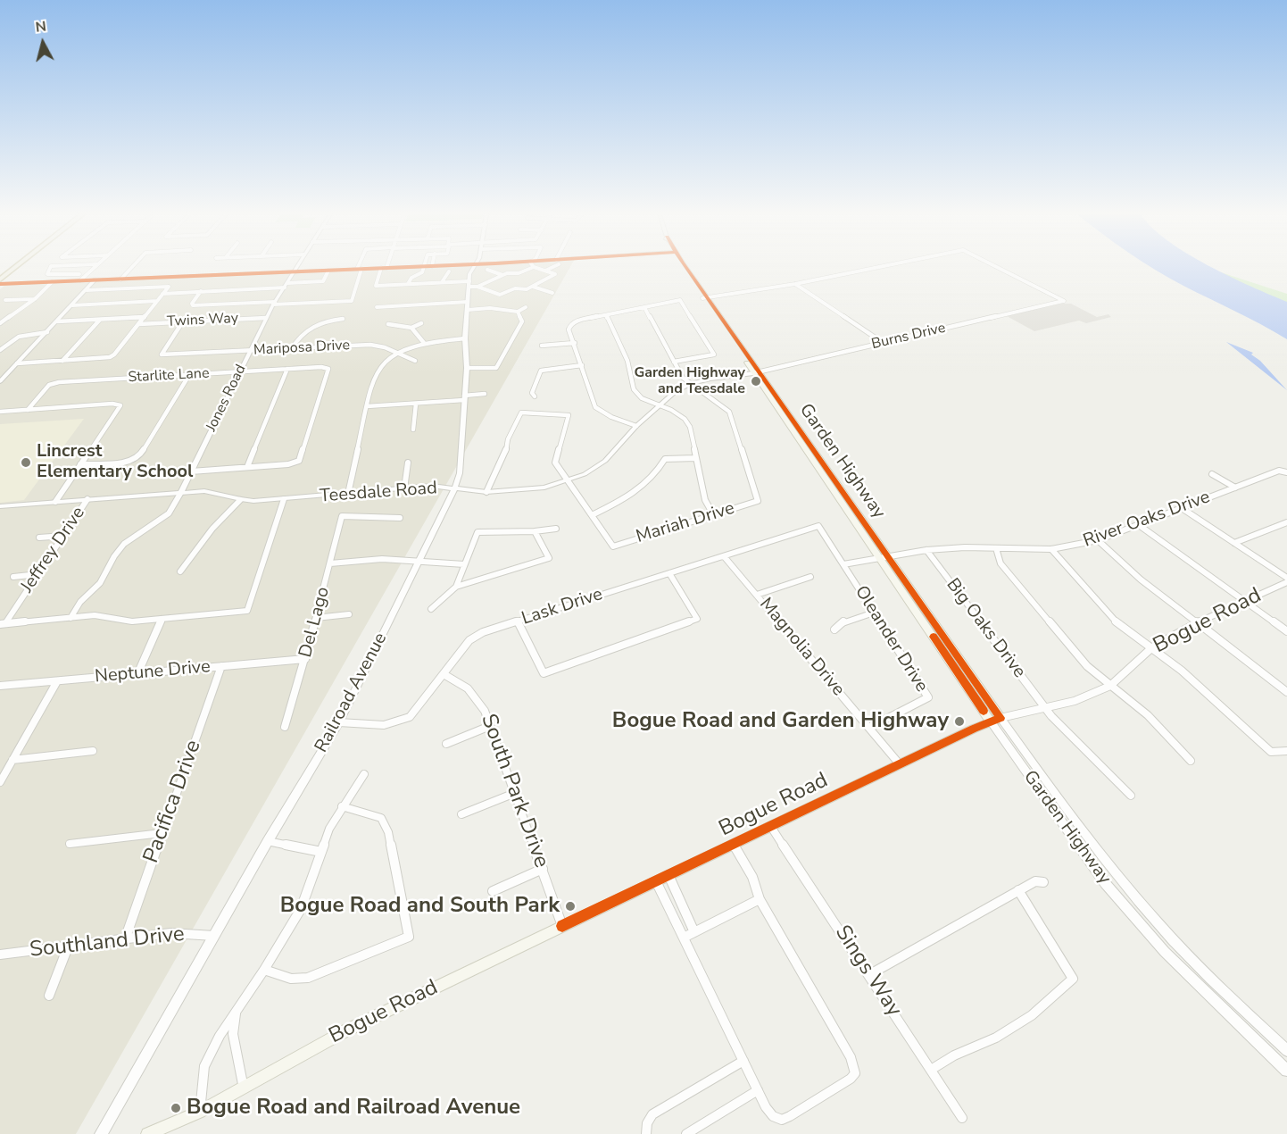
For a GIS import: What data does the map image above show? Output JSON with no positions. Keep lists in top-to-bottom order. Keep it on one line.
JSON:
{"streets":{"main road":["Garden Highway","Bogue Road"],"street":["Twins Way","Burns Drive","Mariposa Drive","Starlite Lane","Jones Road","Teesdale Road","River Oaks Drive","Mariah Drive","Jeffrey Drive","Lask Drive","Del Lago","Big Oaks Drive","Oleander Drive","Magnolia Drive","Neptune Drive","Railroad Avenue","South Park Drive","Pacifica Drive","Southland Drive","Sings Way"]},"crossings":[["Twins Way","Mariposa Drive"],["Twins Way","Jones Road"],["Burns Drive","Garden Highway"],["Burns Drive","Teesdale Road"],["Mariposa Drive","Jones Road"],["Starlite Lane","Jones Road"],["Jones Road","Teesdale Road"],["Garden Highway","Teesdale Road"],["Garden Highway","River Oaks Drive"],["Garden Highway","Bogue Road"],["Teesdale Road","Mariah Drive"],["Teesdale Road","Jeffrey Drive"],["Teesdale Road","Railroad Avenue"],["River Oaks Drive","Big Oaks Drive"],["River Oaks Drive","Oleander Drive"],["Lask Drive","Oleander Drive"],["Lask Drive","Magnolia Drive"],["Lask Drive","Railroad Avenue"],["Lask Drive","South Park Drive"],["Bogue Road","Big Oaks Drive"],["Bogue Road","Magnolia Drive"],["Bogue Road","South Park Drive"],["Bogue Road","Sings Way"],["Del Lago","Neptune Drive"],["Oleander Drive","Magnolia Drive"],["Neptune Drive","Pacifica Drive"],["Railroad Avenue","Southland Drive"],["Pacifica Drive","Southland Drive"]],"places":["Garden Highway and Teesdale","Lincrest Elementary School","Bogue Road and Garden Highway","Bogue Road and South Park","Bogue Road and Railroad Avenue"],"north":"top"}
